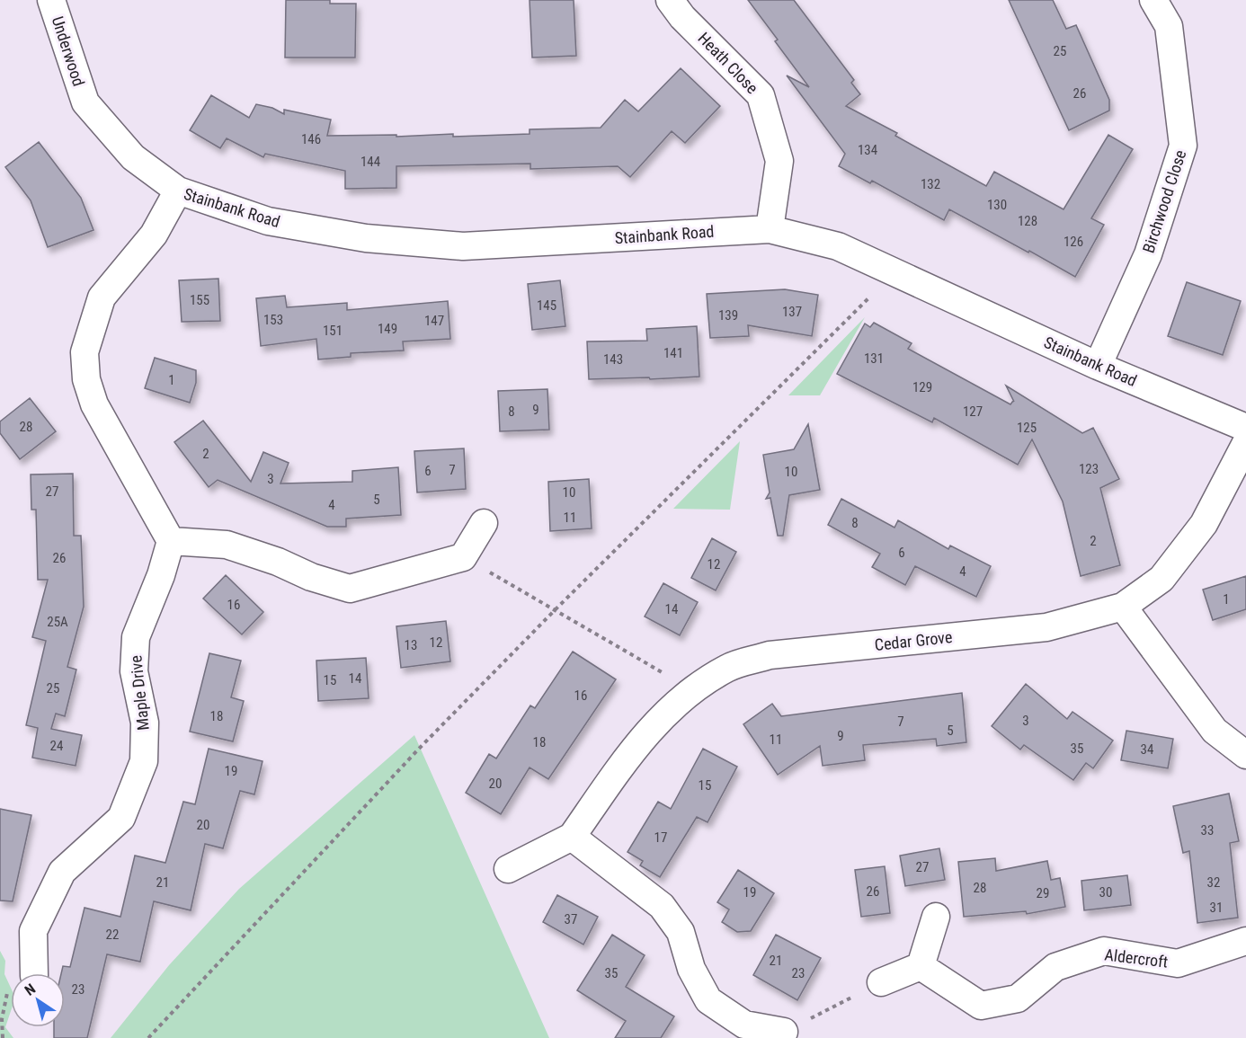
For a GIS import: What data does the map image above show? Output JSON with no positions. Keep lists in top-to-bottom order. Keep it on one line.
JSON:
{"streets":{"street":["Underwood","Heath Close","Birchwood Close","Stainbank Road","Cedar Grove","Maple Drive","Aldercroft"]},"crossings":[["Underwood","Stainbank Road"],["Heath Close","Stainbank Road"],["Birchwood Close","Stainbank Road"]],"house_numbers":["25","26","146","134","144","132","130","128","126","155","145","137","139","153","147","149","151","141","131","143","1","129","9","8","127","28","125","2","123","7","6","10","3","27","10","5","4","11","8","2","6","26","12","4","1","16","14","25A","12","13","14","15","25","16","18","3","7","5","9","11","18","24","35","34","19","20","15","20","33","17","27","21","32","28","26","19","30","29","31","37","22","21","35","23","23"],"north":"top left"}
